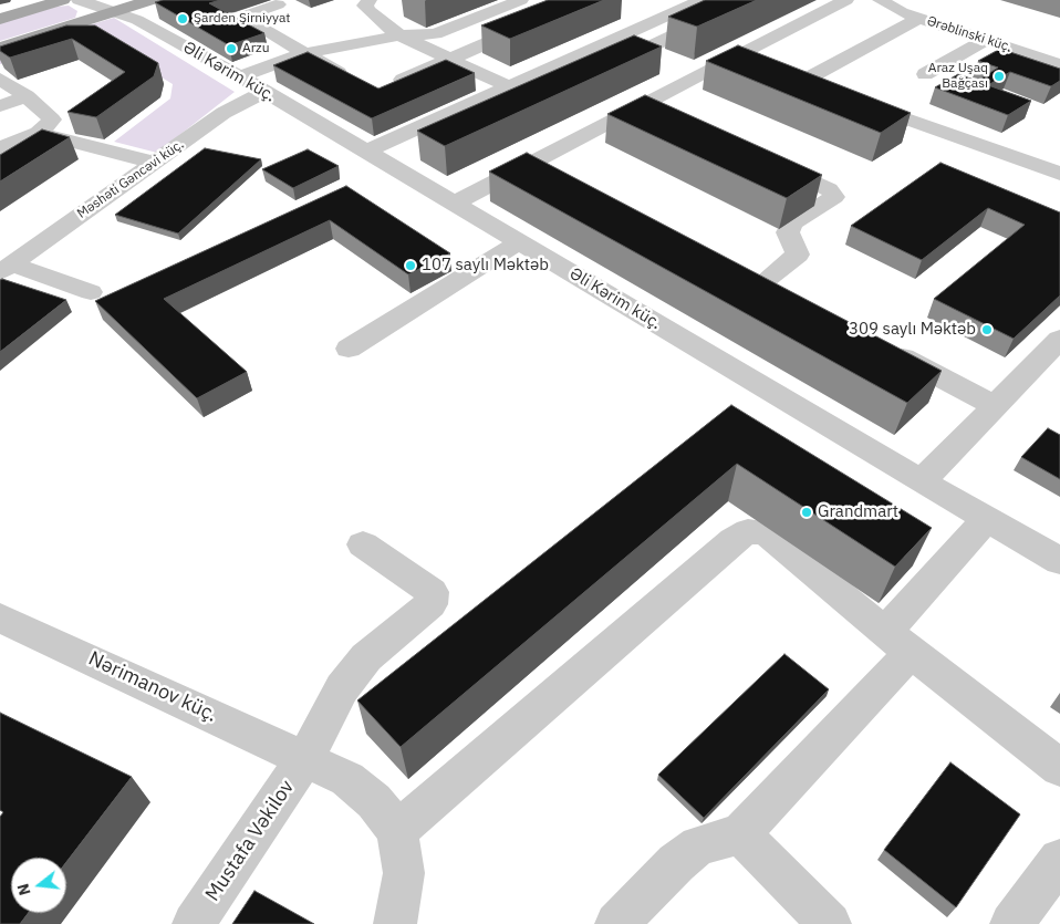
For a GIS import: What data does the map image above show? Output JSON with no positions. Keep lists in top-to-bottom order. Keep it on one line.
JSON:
{"streets":{"street":["Ərəblinski küç.","Əli Kərim küç.","Məshəti Gəncəvi küç.","Nərimanov küç.","Mustafa Vəkilov"]},"crossings":[["Əli Kərim küç.","Məshəti Gəncəvi küç."],["Nərimanov küç.","Mustafa Vəkilov"]],"places":["Şarden Şirniyyat","Arzu","Araz Uşaq Bağçası","107 saylı Məktəb","309 saylı Məktəb","Grandmart"],"north":"left"}
